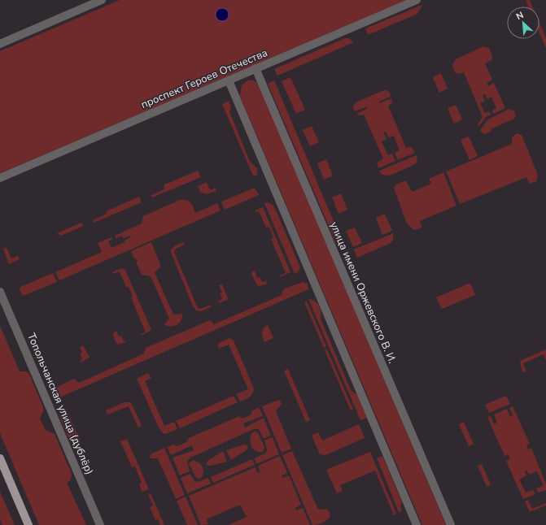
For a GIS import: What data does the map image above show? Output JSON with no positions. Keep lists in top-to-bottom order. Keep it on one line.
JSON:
{"streets":{"street":["проспект Героев Отечества","улица имени Оржевского В. И.","Топольчанская улица (дублёр)"]},"crossings":[["проспект Героев Отечества","улица имени Оржевского В. И."]],"north":"top left"}
